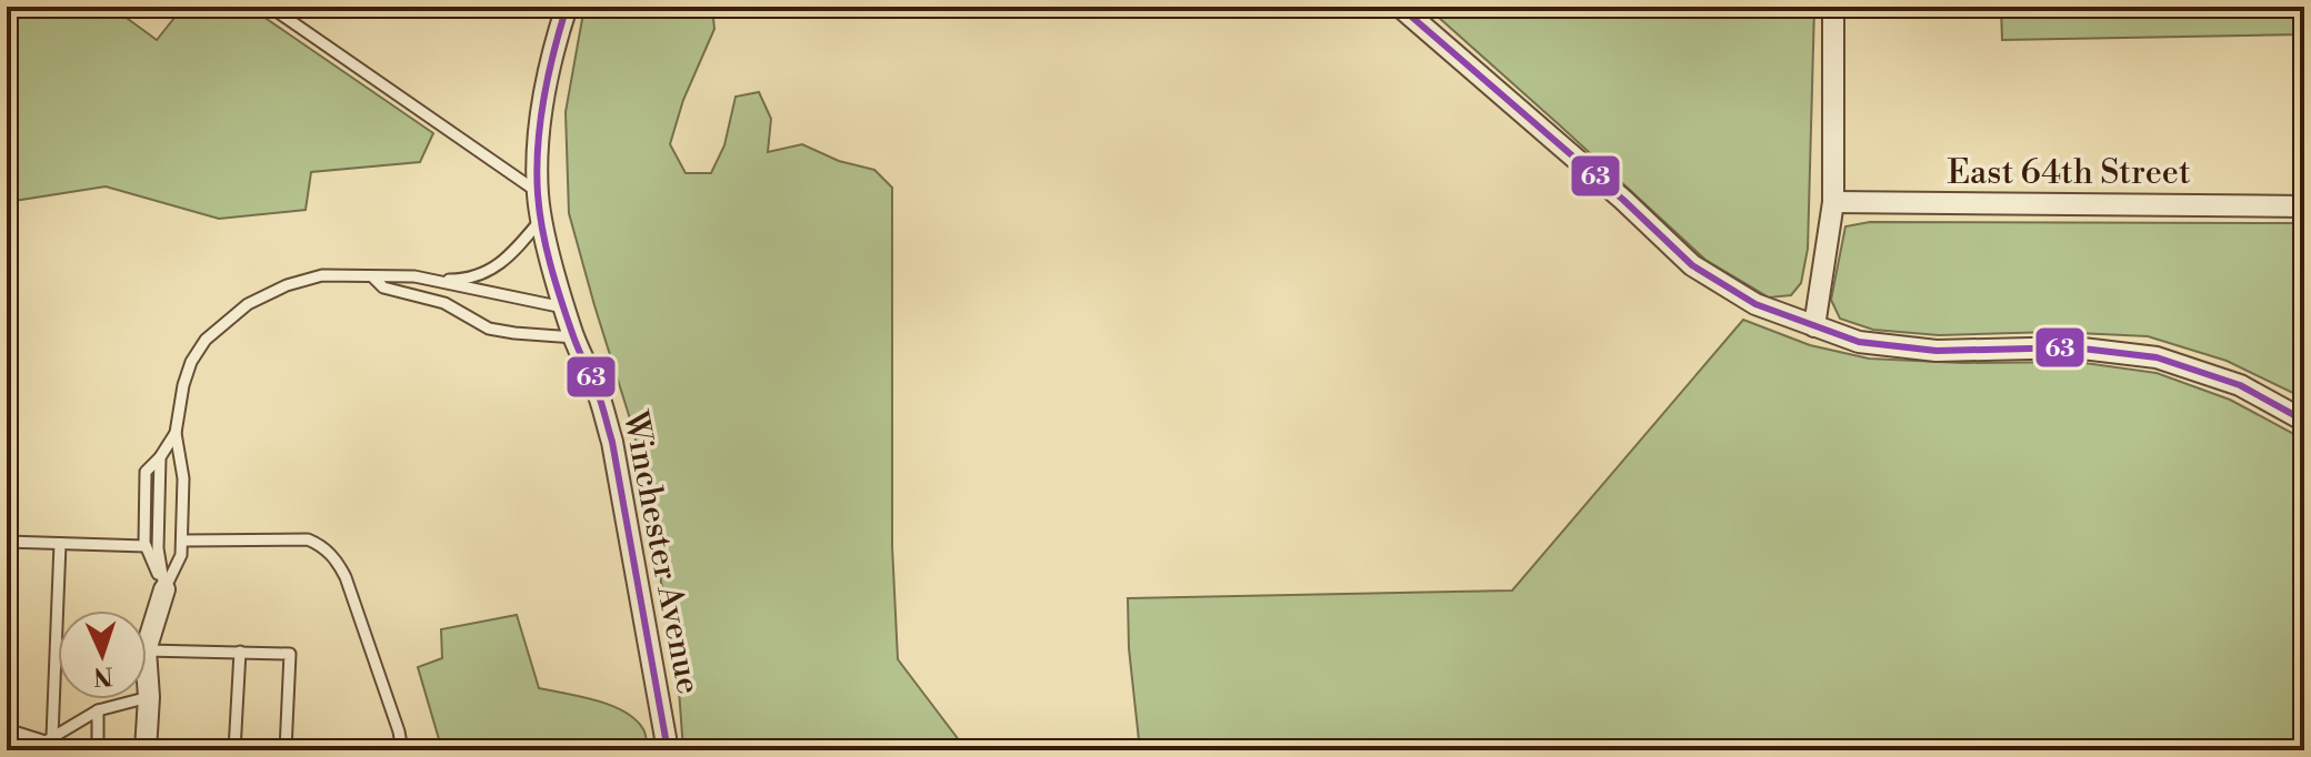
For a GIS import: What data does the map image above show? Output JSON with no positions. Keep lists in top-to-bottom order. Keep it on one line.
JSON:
{"streets":{"street":["East 64th Street","Winchester Avenue"]},"lines":["transit line 63"],"north":"bottom"}
